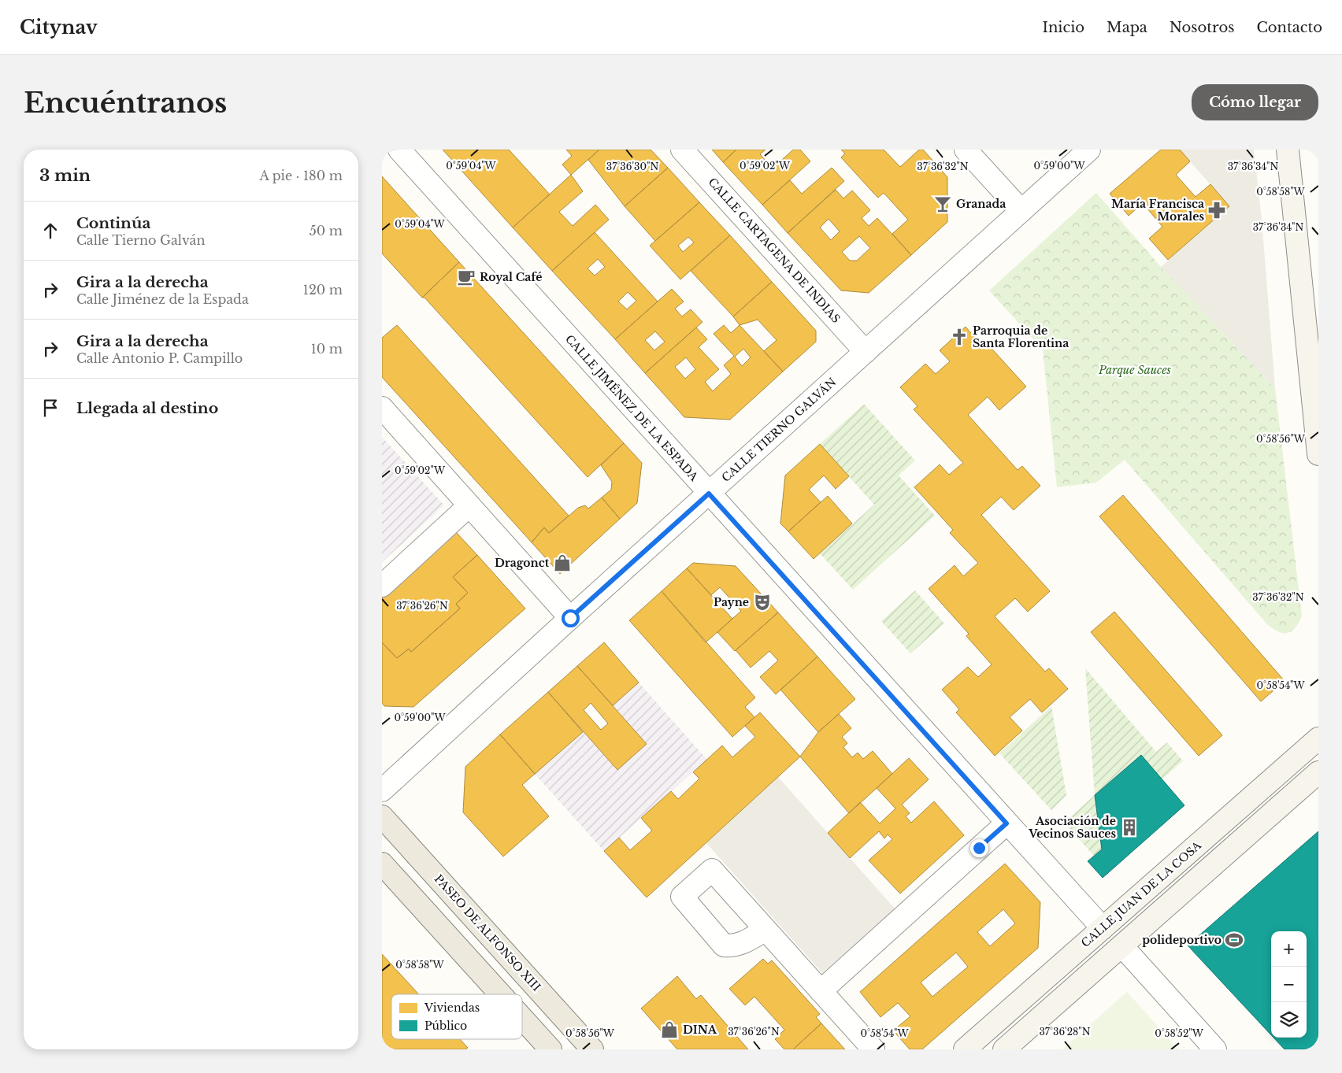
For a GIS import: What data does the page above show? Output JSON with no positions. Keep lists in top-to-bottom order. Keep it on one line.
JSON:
{"streets":{"main road":["CALLE JUAN DE LA COSA","PASEO DE ALFONSO XIII"],"street":["CALLE CARTAGENA DE INDIAS","CALLE JIMÉNEZ DE LA ESPADA","CALLE TIERNO GALVÁN"]},"crossings":[["CALLE CARTAGENA DE INDIAS","CALLE TIERNO GALVÁN"],["CALLE JIMÉNEZ DE LA ESPADA","CALLE TIERNO GALVÁN"],["CALLE JIMÉNEZ DE LA ESPADA","CALLE JUAN DE LA COSA"]],"parks":["Parque Sauces"],"places":{"bar":["Granada"],"pharmacy":["María Francisca Morales"],"cafe":["Royal Café"],"church":["Parroquia de Santa Florentina"],"shop":["Dragonct","DINA"],"theatre":["Payne"],"building":["Asociación de Vecinos Sauces"],"sports":["polideportivo"]},"legend":["Viviendas","Público"],"page":{"header":"Citynav","nav":["Inicio","Mapa","Nosotros","Contacto"],"buttons":"Cómo llegar","title":"Encuéntranos","heading":["3 min","A pie · 180 m"],"list":[["Continúa","Calle Tierno Galván","50 m"],["Gira a la derecha","Calle Jiménez de la Espada","120 m"],["Gira a la derecha","Calle Antonio P. Campillo","10 m"],"Llegada al destino"],"map_buttons":["+","−"]},"coordinates":["0°59'04\"W","0°59'02\"W","0°59'00\"W","37°36'30\"N","37°36'32\"N","37°36'34\"N","0°58'58\"W","0°58'56\"W","37°36'26\"N","0°58'54\"W","37°36'28\"N","0°58'52\"W"]}
